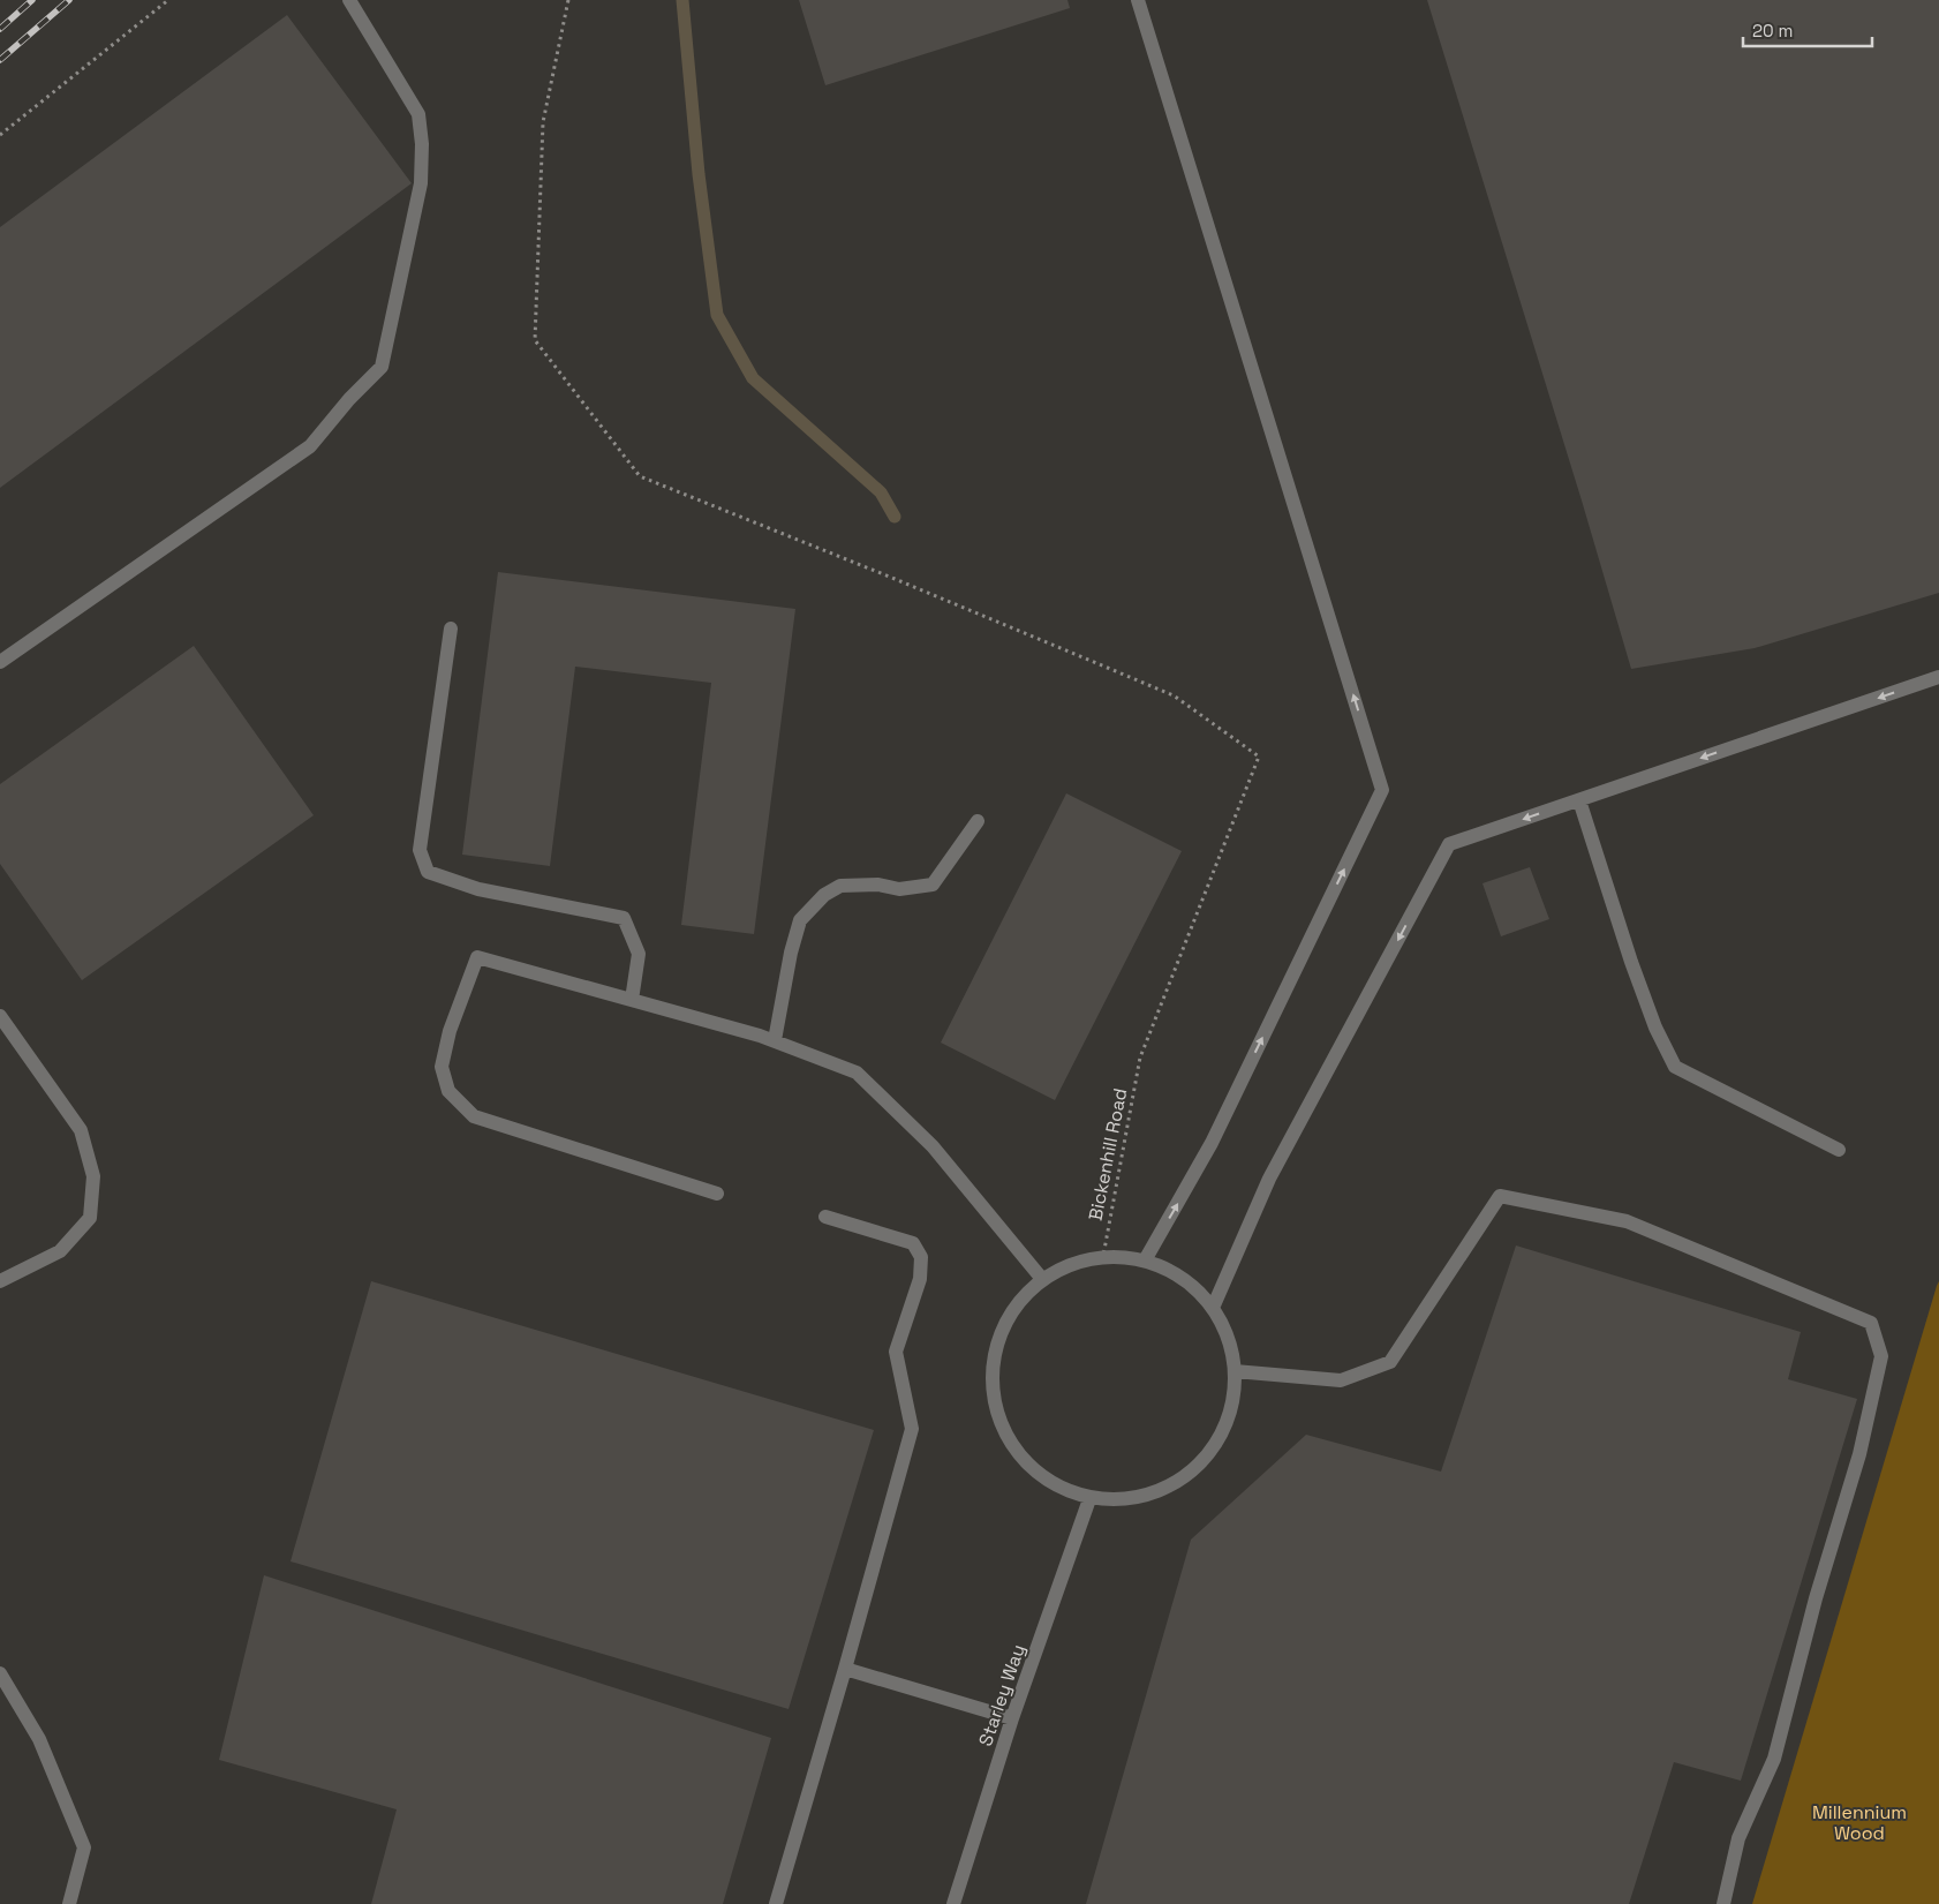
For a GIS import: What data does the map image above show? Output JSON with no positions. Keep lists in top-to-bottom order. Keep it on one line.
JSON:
{"streets":{"street":["Starley Way"],"path":["Bickenhill Road"]},"parks":["Millennium Wood"],"scale_bar":"20 m"}
